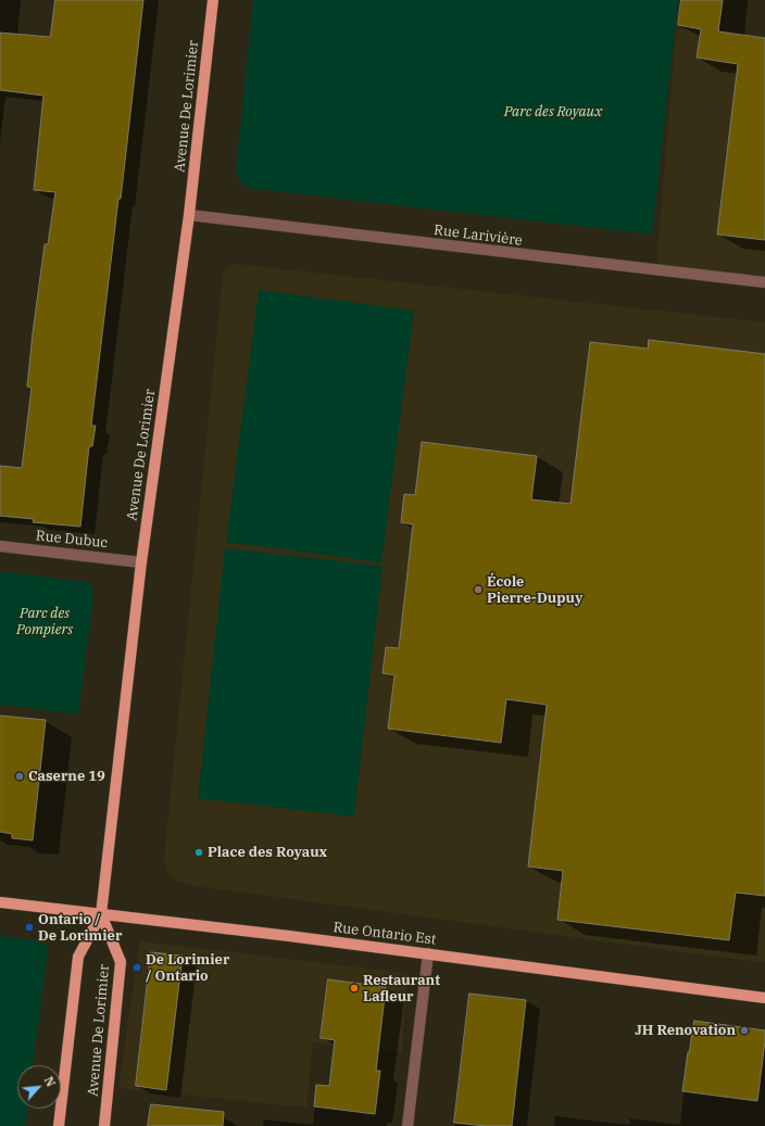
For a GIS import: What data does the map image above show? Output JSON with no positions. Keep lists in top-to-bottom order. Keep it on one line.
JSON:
{"streets":{"main road":["Avenue De Lorimier","Rue Ontario Est"],"street":["Rue Larivière","Rue Dubuc"]},"crossings":[["Avenue De Lorimier","Rue Larivière"],["Avenue De Lorimier","Rue Dubuc"],["Avenue De Lorimier","Rue Ontario Est"]],"parks":["Parc des Royaux","Parc des Pompiers"],"places":["École Pierre-Dupuy","Caserne 19","Place des Royaux","Ontario / De Lorimier","De Lorimier / Ontario","Restaurant Lafleur","JH Renovation"],"north":"top right"}
